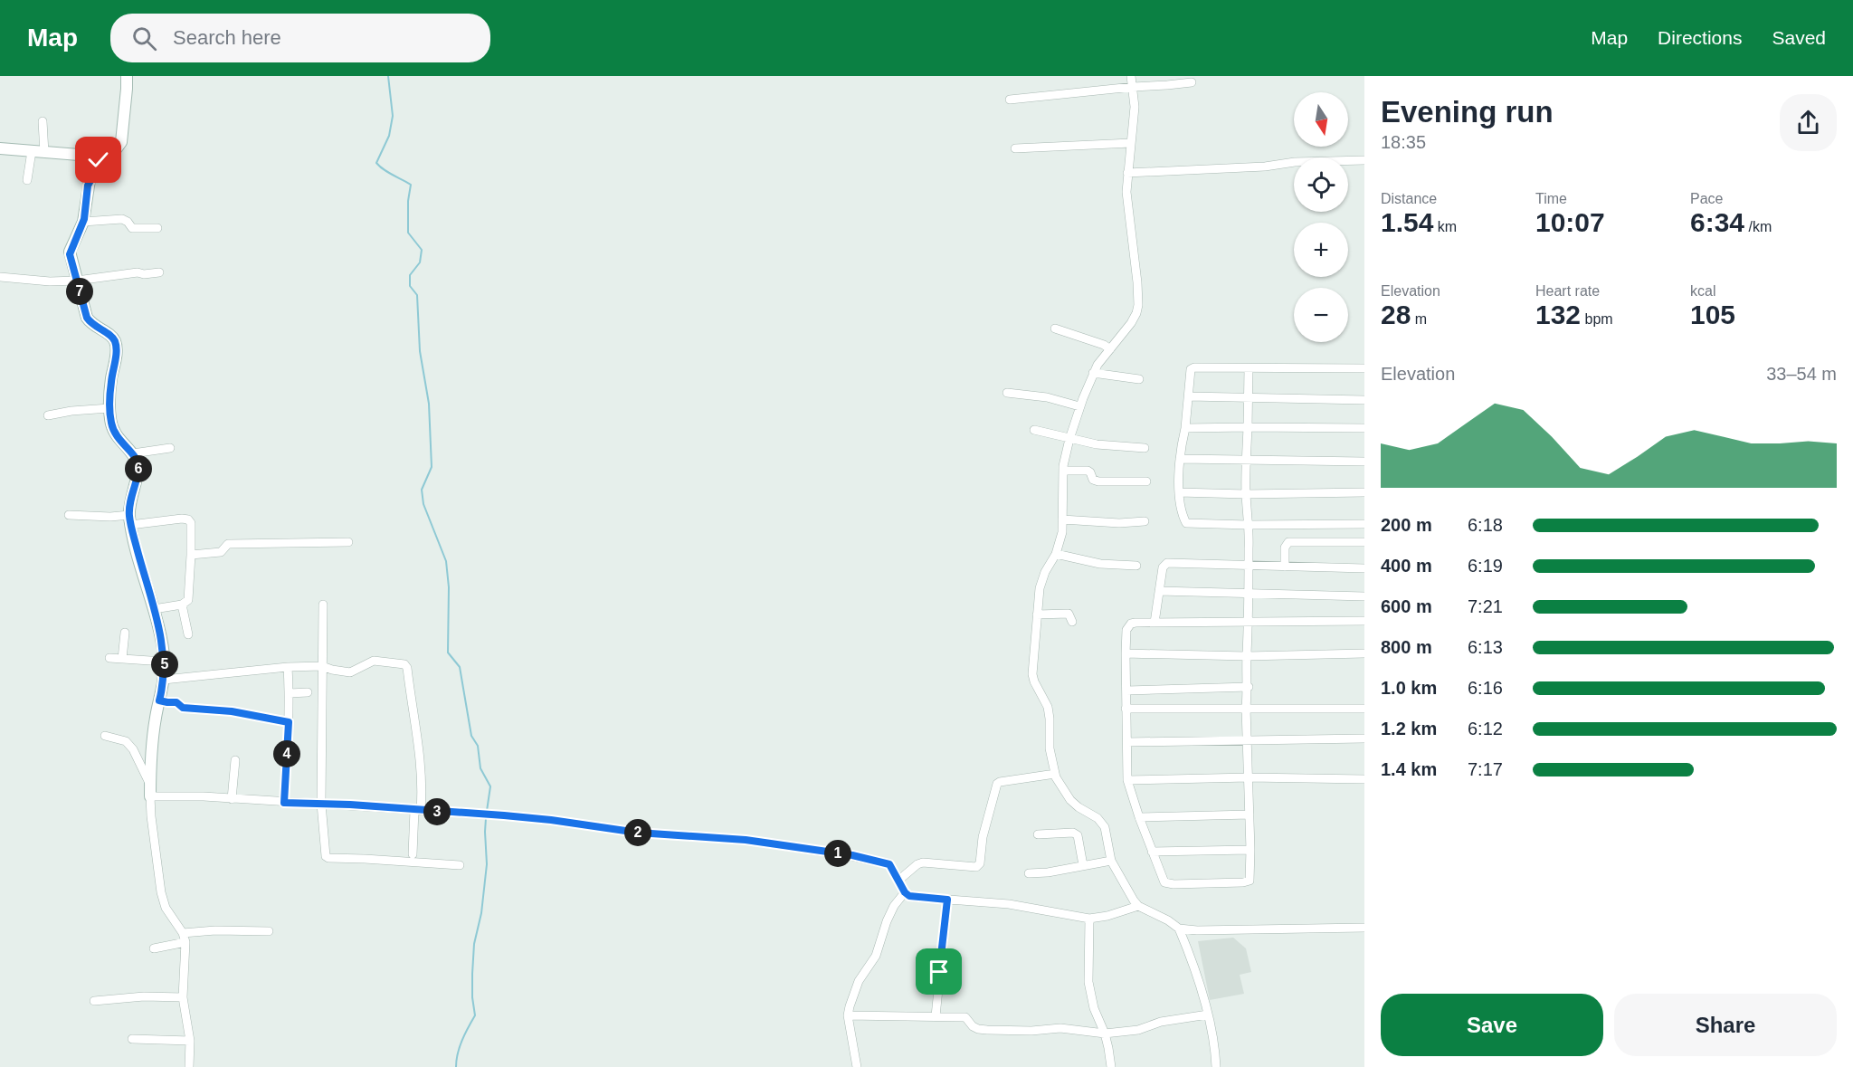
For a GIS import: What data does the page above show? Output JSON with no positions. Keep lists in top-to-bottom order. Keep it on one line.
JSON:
{"north":"bottom","page":{"header":"Map","search":"Search here","nav":["Map","Directions","Saved"],"heading":["Evening run","18:35"],"map_buttons":["+","−"],"stats":[["Distance","1.54 km"],["Time","10:07"],["Pace","6:34 /km"],["Elevation","28 m"],["Heart rate","132 bpm"],["kcal","105"]],"pins":["7","6","5","4","3","2","1"],"chart":["Elevation","33–54 m"],"list":[{"name":"200 m","note":"6:18"},{"name":"400 m","note":"6:19"},{"name":"600 m","note":"7:21"},{"name":"800 m","note":"6:13"},{"name":"1.0 km","note":"6:16"},{"name":"1.2 km","note":"6:12"},{"name":"1.4 km","note":"7:17"}],"buttons":["Save","Share"]}}
